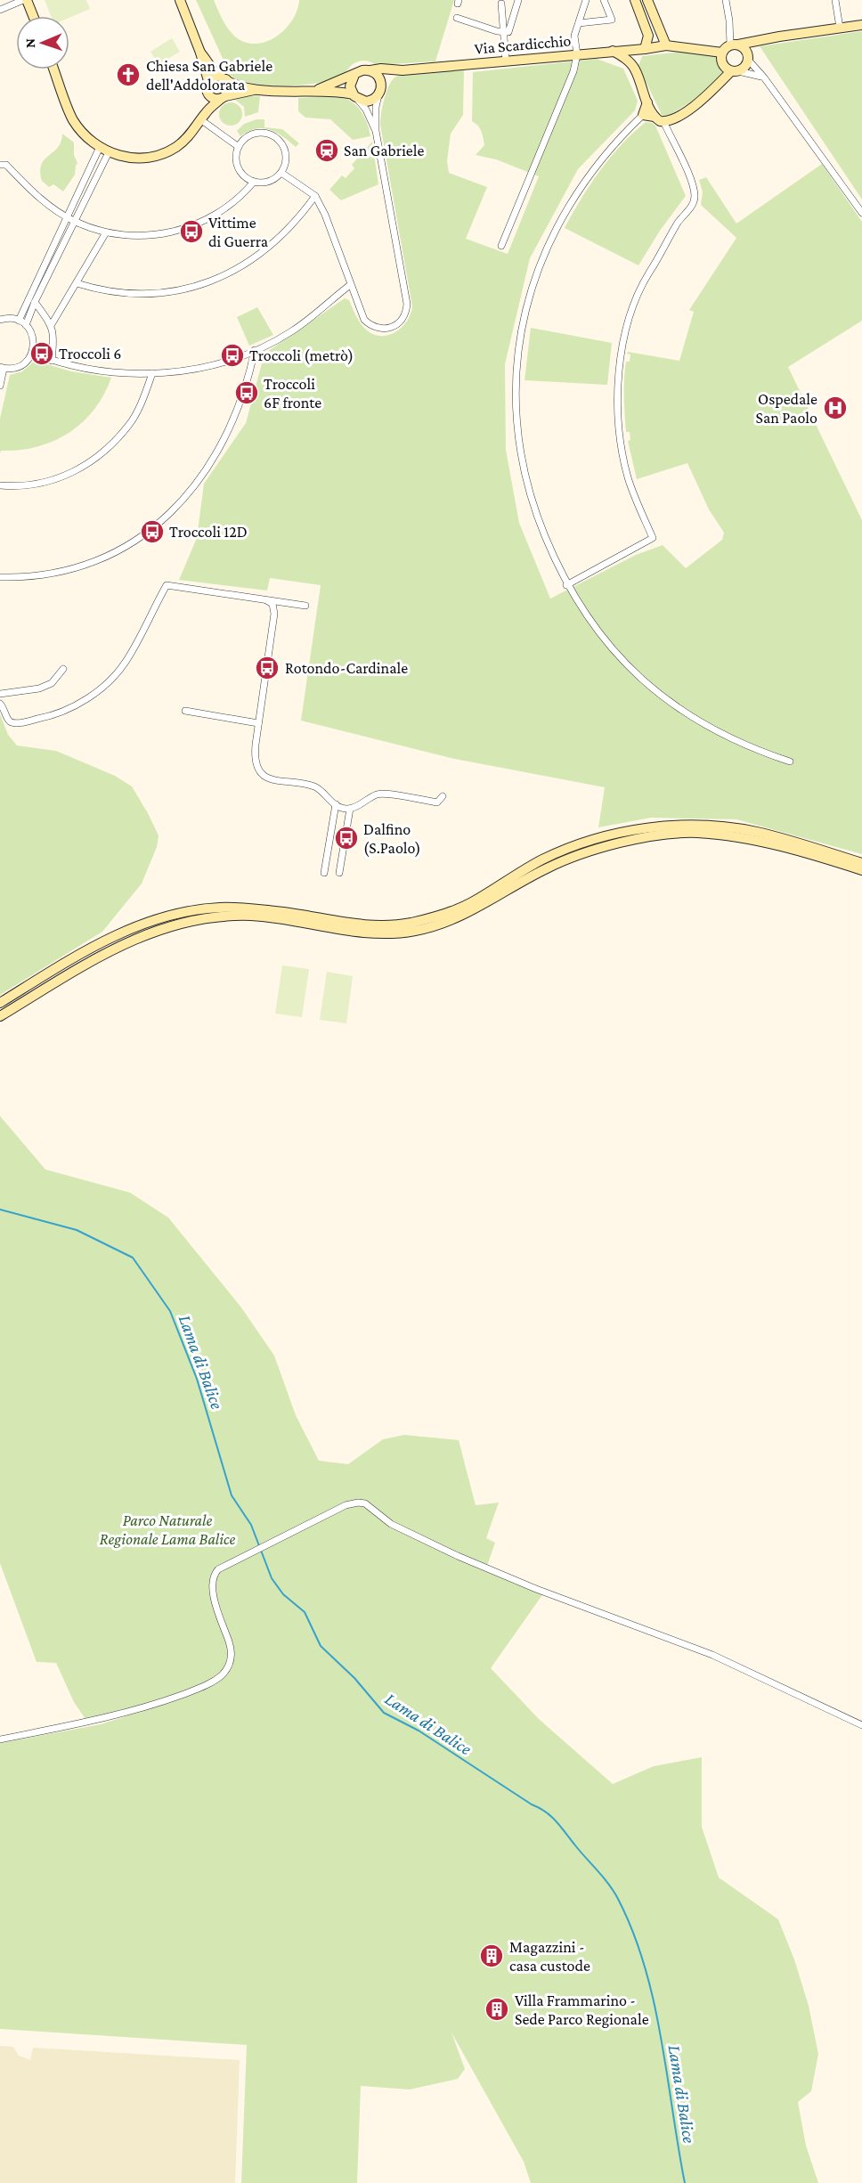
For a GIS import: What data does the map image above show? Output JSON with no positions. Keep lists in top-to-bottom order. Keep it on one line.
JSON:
{"streets":{"main road":["Via Scardicchio"]},"water":["Lama di Balice"],"parks":["Parco Naturale Regionale Lama Balice"],"places":{"church":["Chiesa San Gabriele dell'Addolorata"],"station":["San Gabriele"],"bus stop":["Vittime di Guerra","Troccoli 6","Troccoli (metrò)","Troccoli 6F fronte","Troccoli 12D","Rotondo-Cardinale","Dalfino (S.Paolo)"],"hospital":["Ospedale San Paolo"],"building":["Magazzini - casa custode","Villa Frammarino - Sede Parco Regionale"]},"north":"left"}
